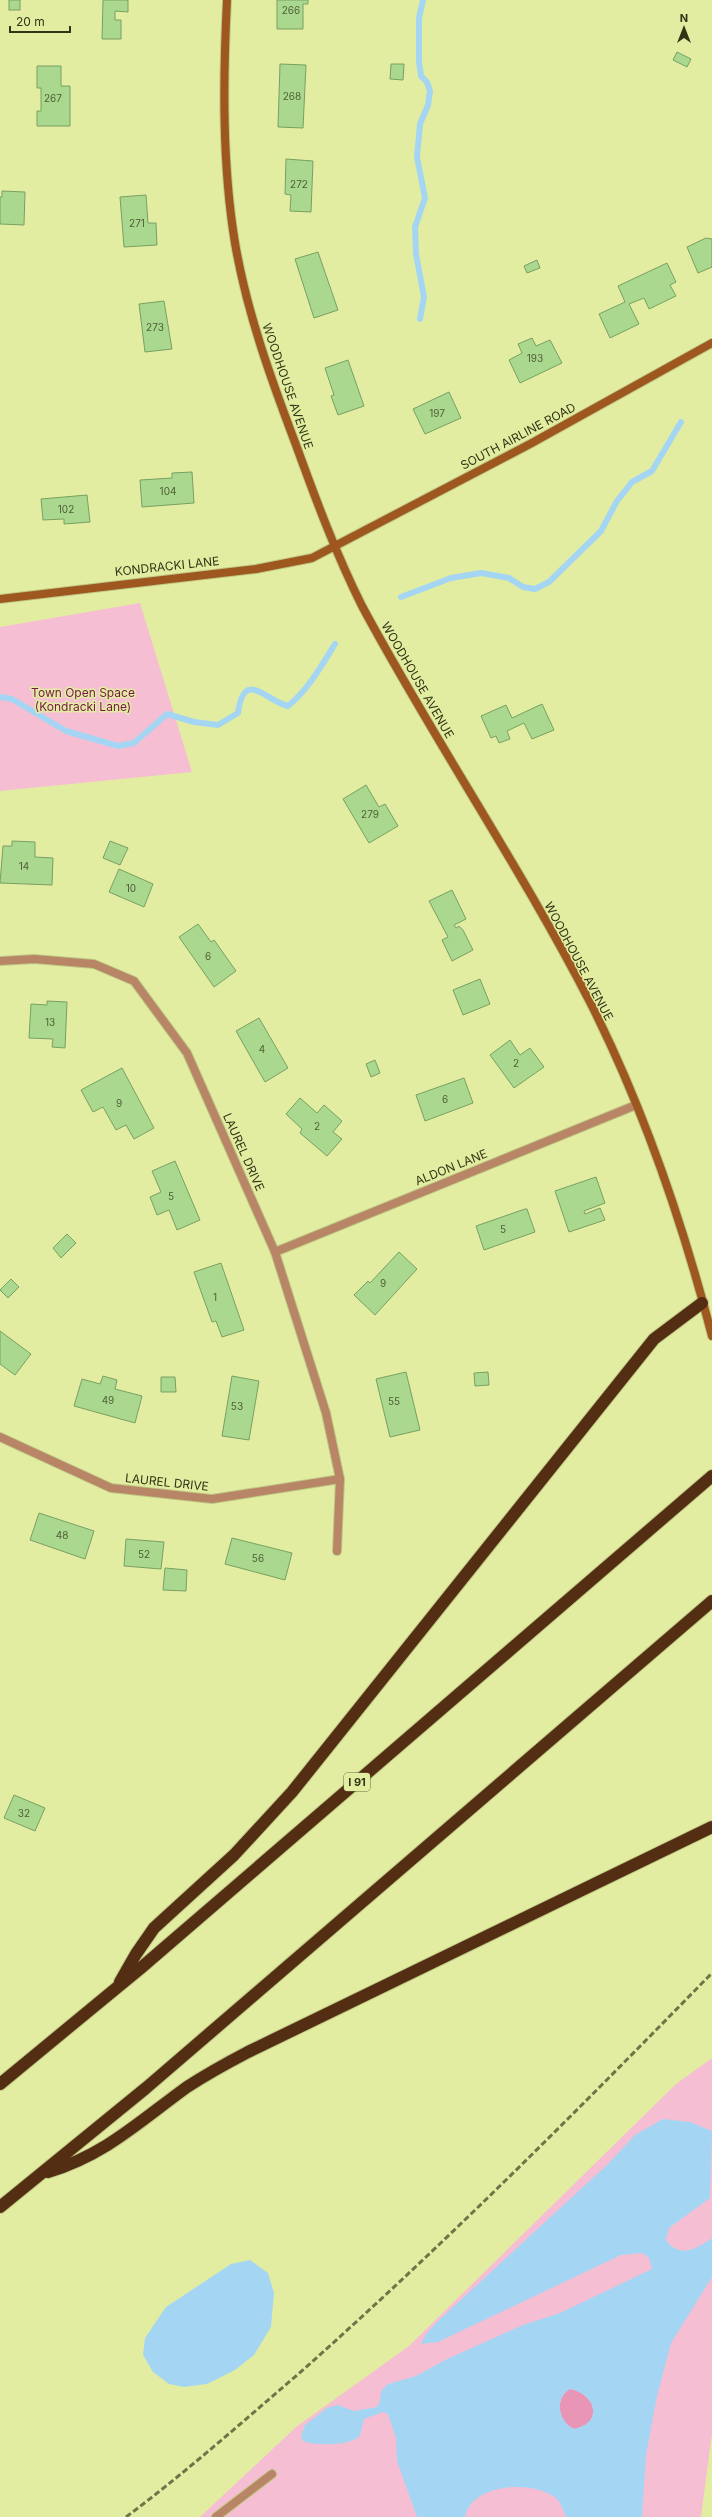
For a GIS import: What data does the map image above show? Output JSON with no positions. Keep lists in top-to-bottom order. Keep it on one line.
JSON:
{"streets":{"highway":["I 91"],"main road":["WOODHOUSE AVENUE","SOUTH AIRLINE ROAD","KONDRACKI LANE"],"street":["LAUREL DRIVE","ALDON LANE"]},"crossings":[["WOODHOUSE AVENUE","SOUTH AIRLINE ROAD"],["WOODHOUSE AVENUE","KONDRACKI LANE"],["WOODHOUSE AVENUE","ALDON LANE"],["SOUTH AIRLINE ROAD","KONDRACKI LANE"],["LAUREL DRIVE","ALDON LANE"]],"parks":["Town Open Space (Kondracki Lane)"],"house_numbers":["266","268","267","272","271","273","193","197","104","102","279","14","10","6","13","4","2","6","9","2","5","5","9","1","49","55","53","48","52","56","32"],"scale_bar":"20 m","north":"top"}
